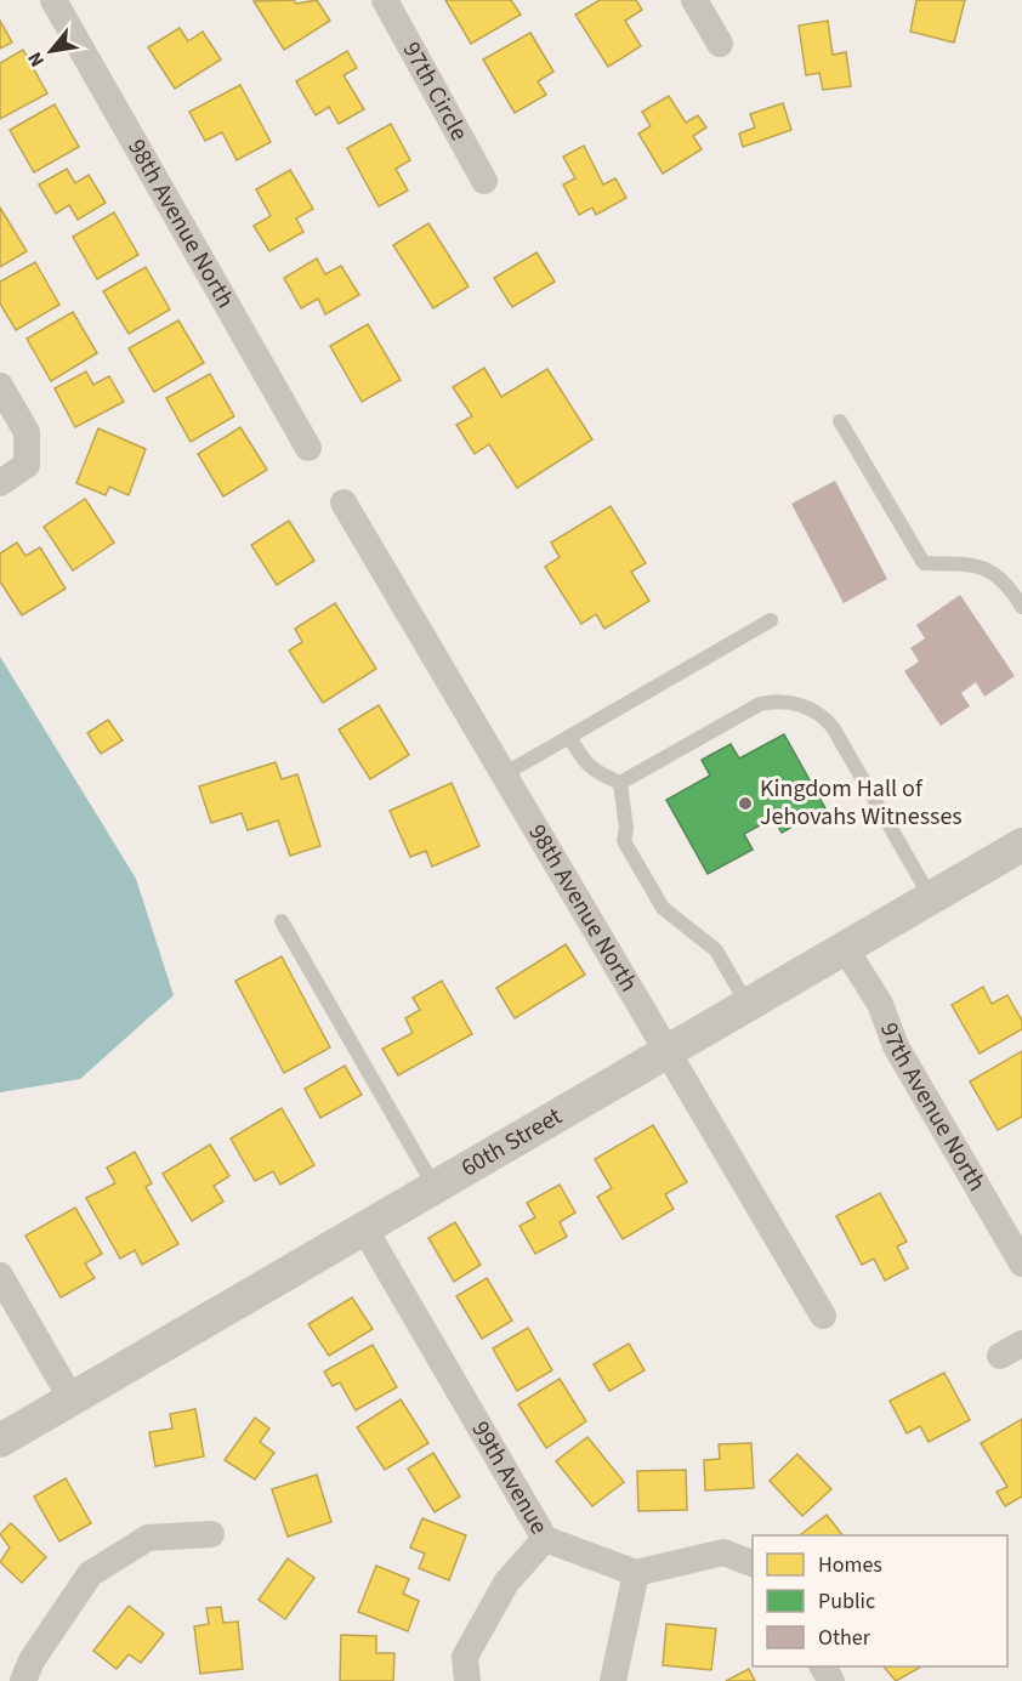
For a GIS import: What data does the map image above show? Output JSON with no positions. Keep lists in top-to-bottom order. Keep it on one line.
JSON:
{"streets":{"street":["97th Circle","98th Avenue North","97th Avenue North","60th Street","99th Avenue"]},"crossings":[["98th Avenue North","60th Street"],["97th Avenue North","60th Street"],["60th Street","99th Avenue"]],"places":["Kingdom Hall of Jehovahs Witnesses"],"legend":["Homes","Public","Other"],"north":"bottom left"}
